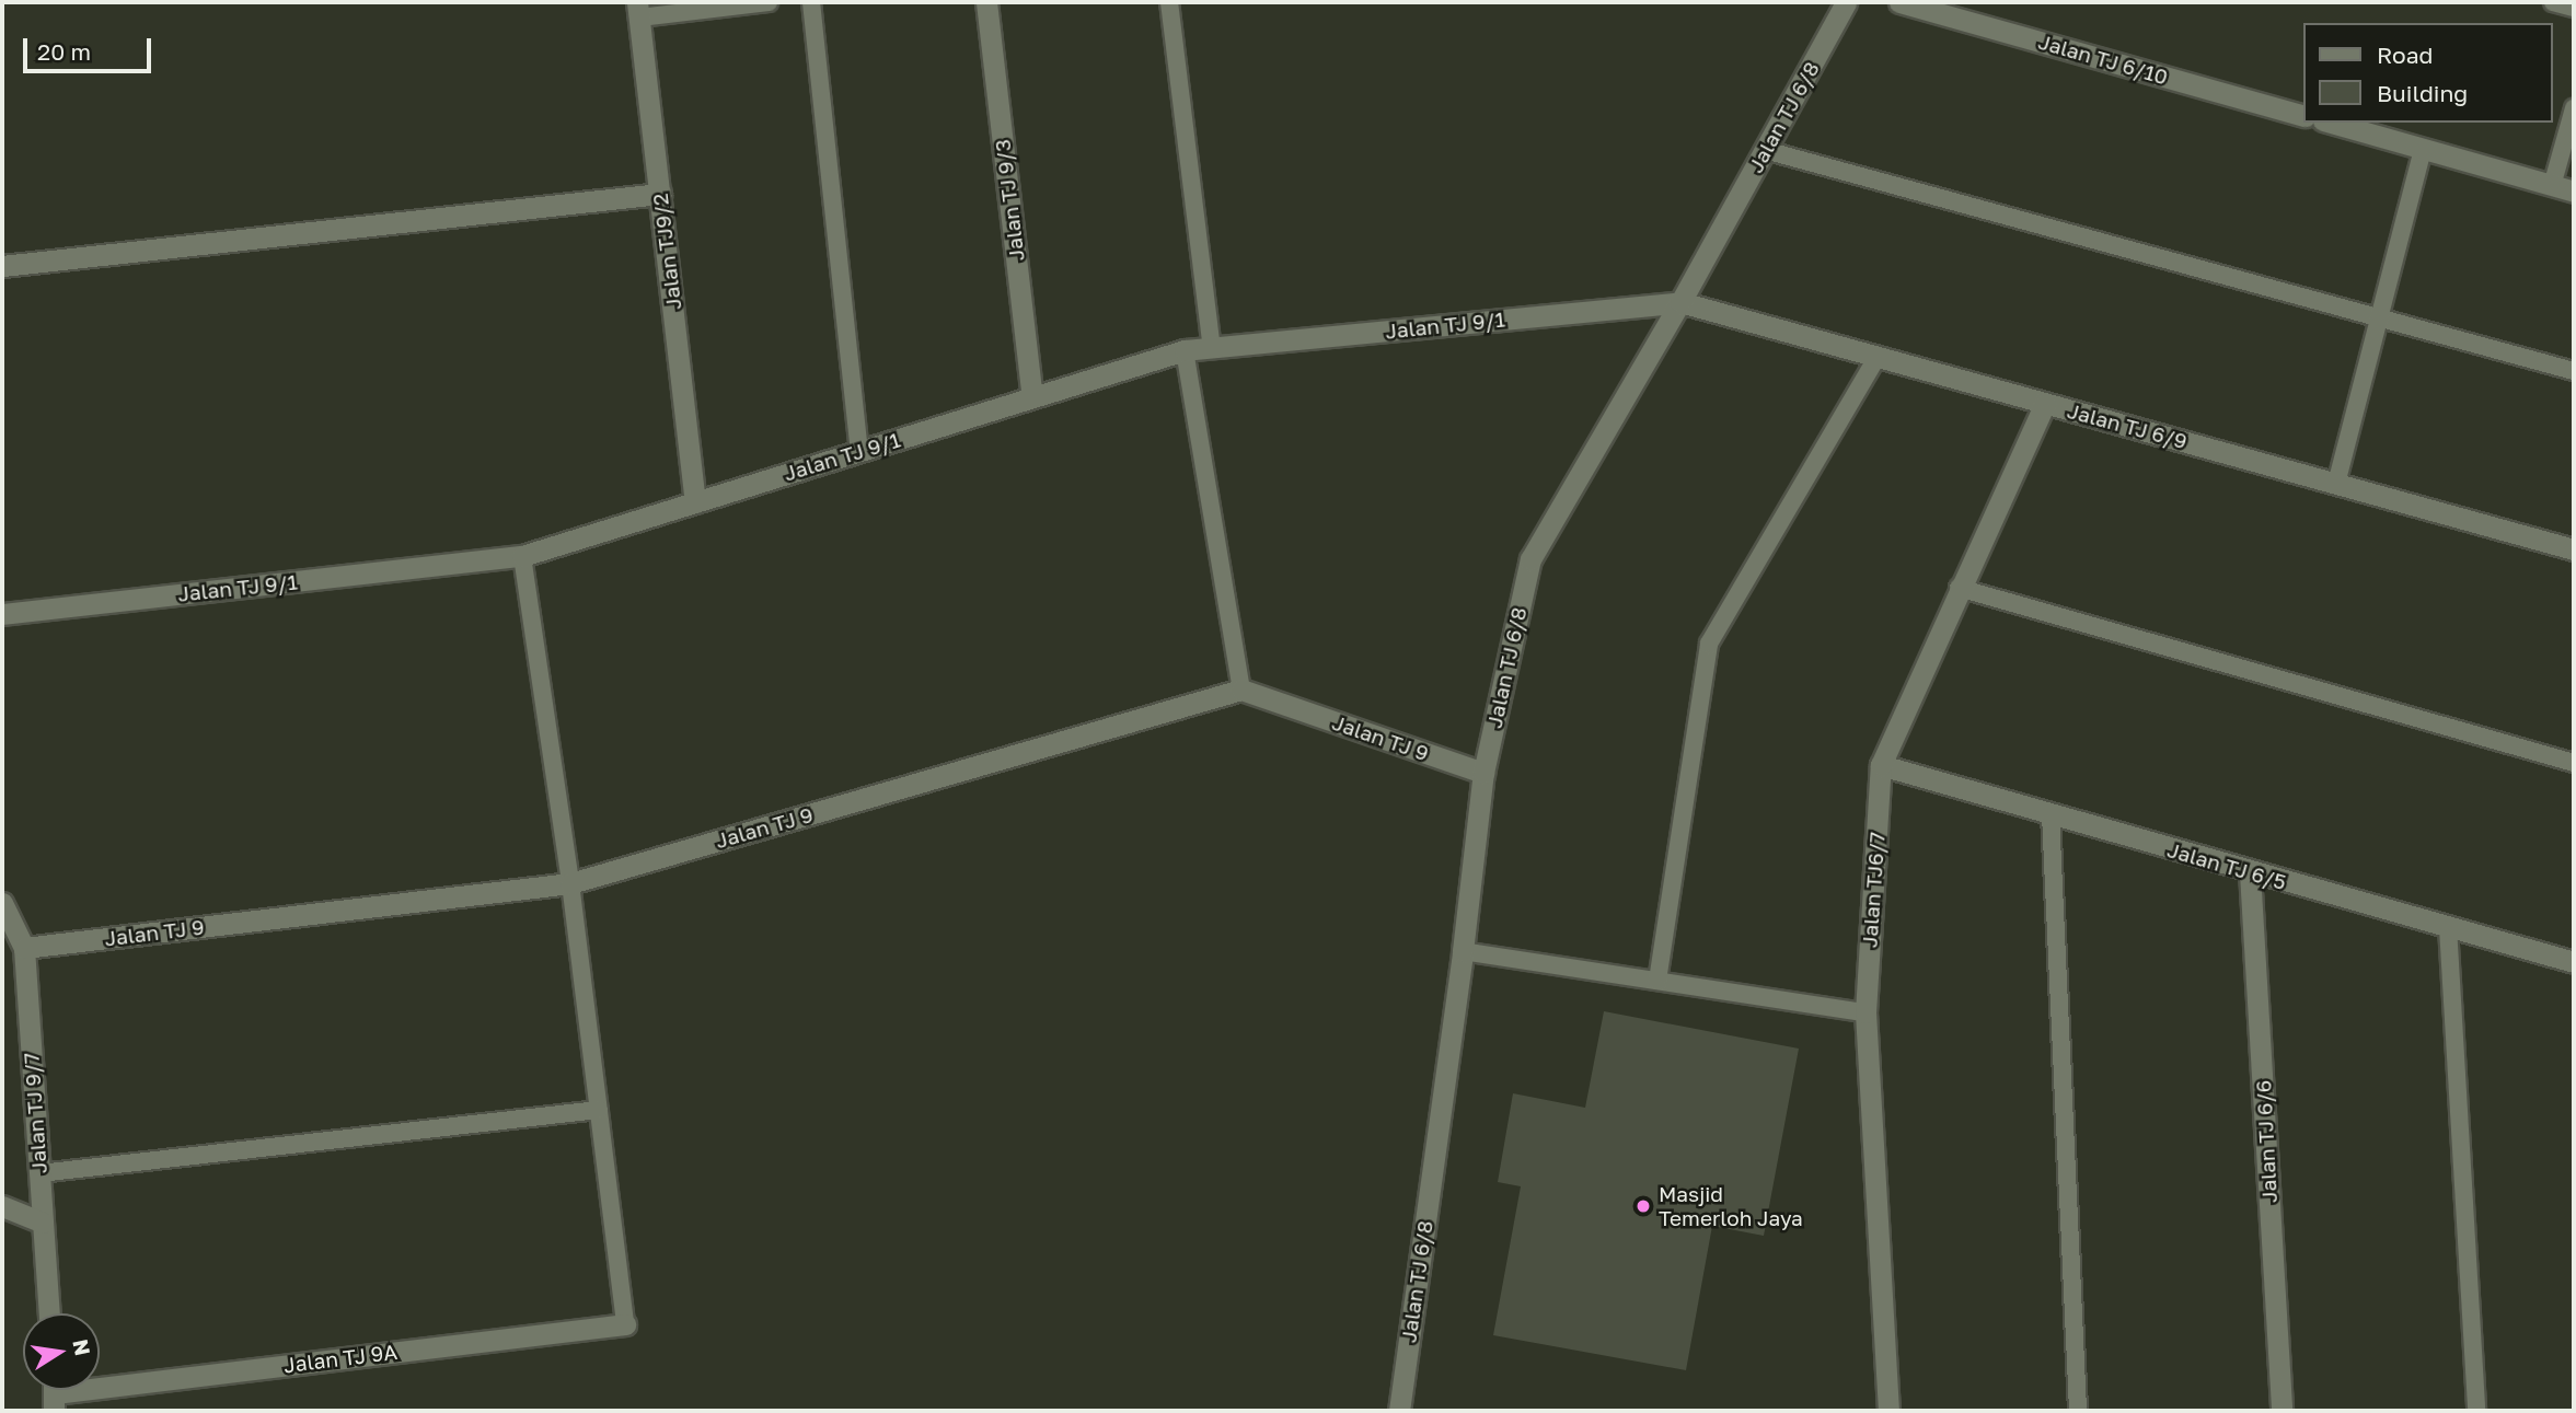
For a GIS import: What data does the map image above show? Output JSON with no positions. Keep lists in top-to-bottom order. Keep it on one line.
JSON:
{"streets":{"street":["Jalan TJ 6/10","Jalan TJ 6/8","Jalan TJ 9/3","Jalan TJ9/2","Jalan TJ 9/1","Jalan TJ 6/9","Jalan TJ 9","Jalan TJ 6/5","Jalan TJ6/7","Jalan TJ 9/7","Jalan TJ 6/6","Jalan TJ 9A"]},"crossings":[["Jalan TJ 6/8","Jalan TJ 9/1"],["Jalan TJ 6/8","Jalan TJ 6/9"],["Jalan TJ 6/8","Jalan TJ 9"],["Jalan TJ 9/3","Jalan TJ 9/1"],["Jalan TJ9/2","Jalan TJ 9/1"],["Jalan TJ 9/1","Jalan TJ 6/9"],["Jalan TJ 6/9","Jalan TJ6/7"],["Jalan TJ 9","Jalan TJ 9/7"],["Jalan TJ 6/5","Jalan TJ6/7"],["Jalan TJ 6/5","Jalan TJ 6/6"]],"places":["Masjid Temerloh Jaya"],"legend":["Road","Building"],"scale_bar":"20 m","north":"right"}
